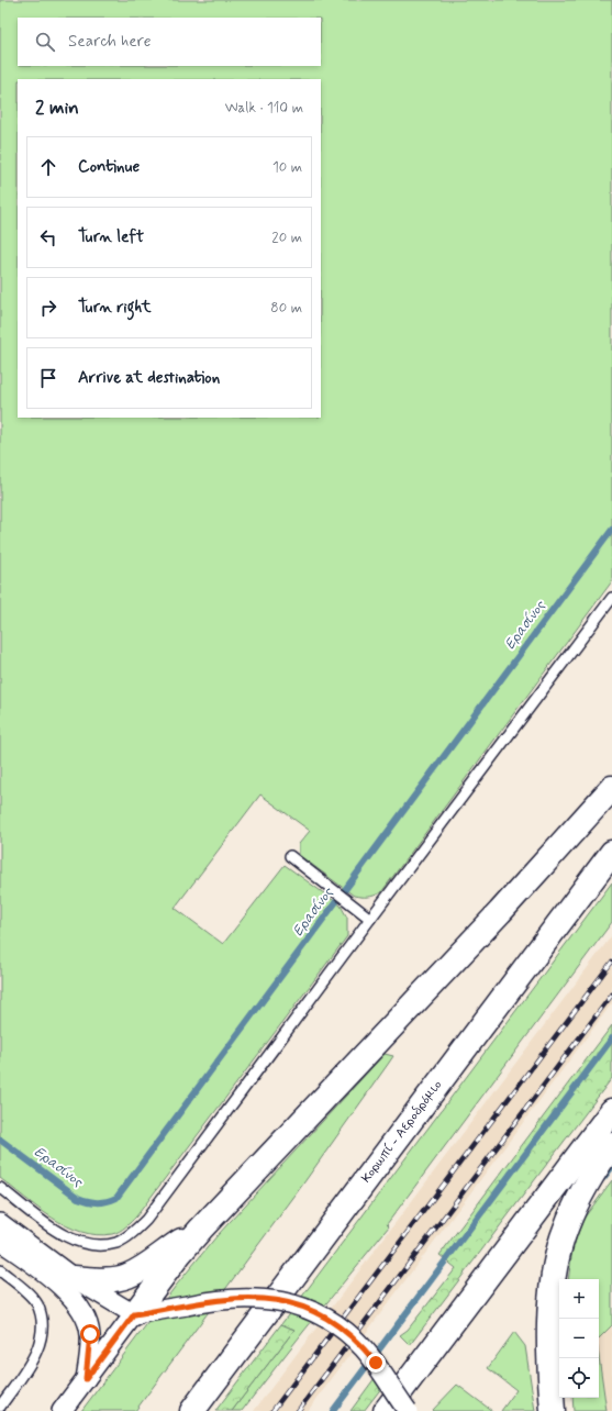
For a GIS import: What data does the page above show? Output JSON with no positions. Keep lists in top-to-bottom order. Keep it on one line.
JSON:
{"streets":{"highway":["Κορωπί - Αεροδρόμιο"]},"water":["Ερασίνος"],"page":{"search":"Search here","heading":["2 min","Walk · 110 m"],"list":[["Continue","10 m"],["Turn left","20 m"],["Turn right","80 m"],"Arrive at destination"],"map_buttons":["+","−"]}}
